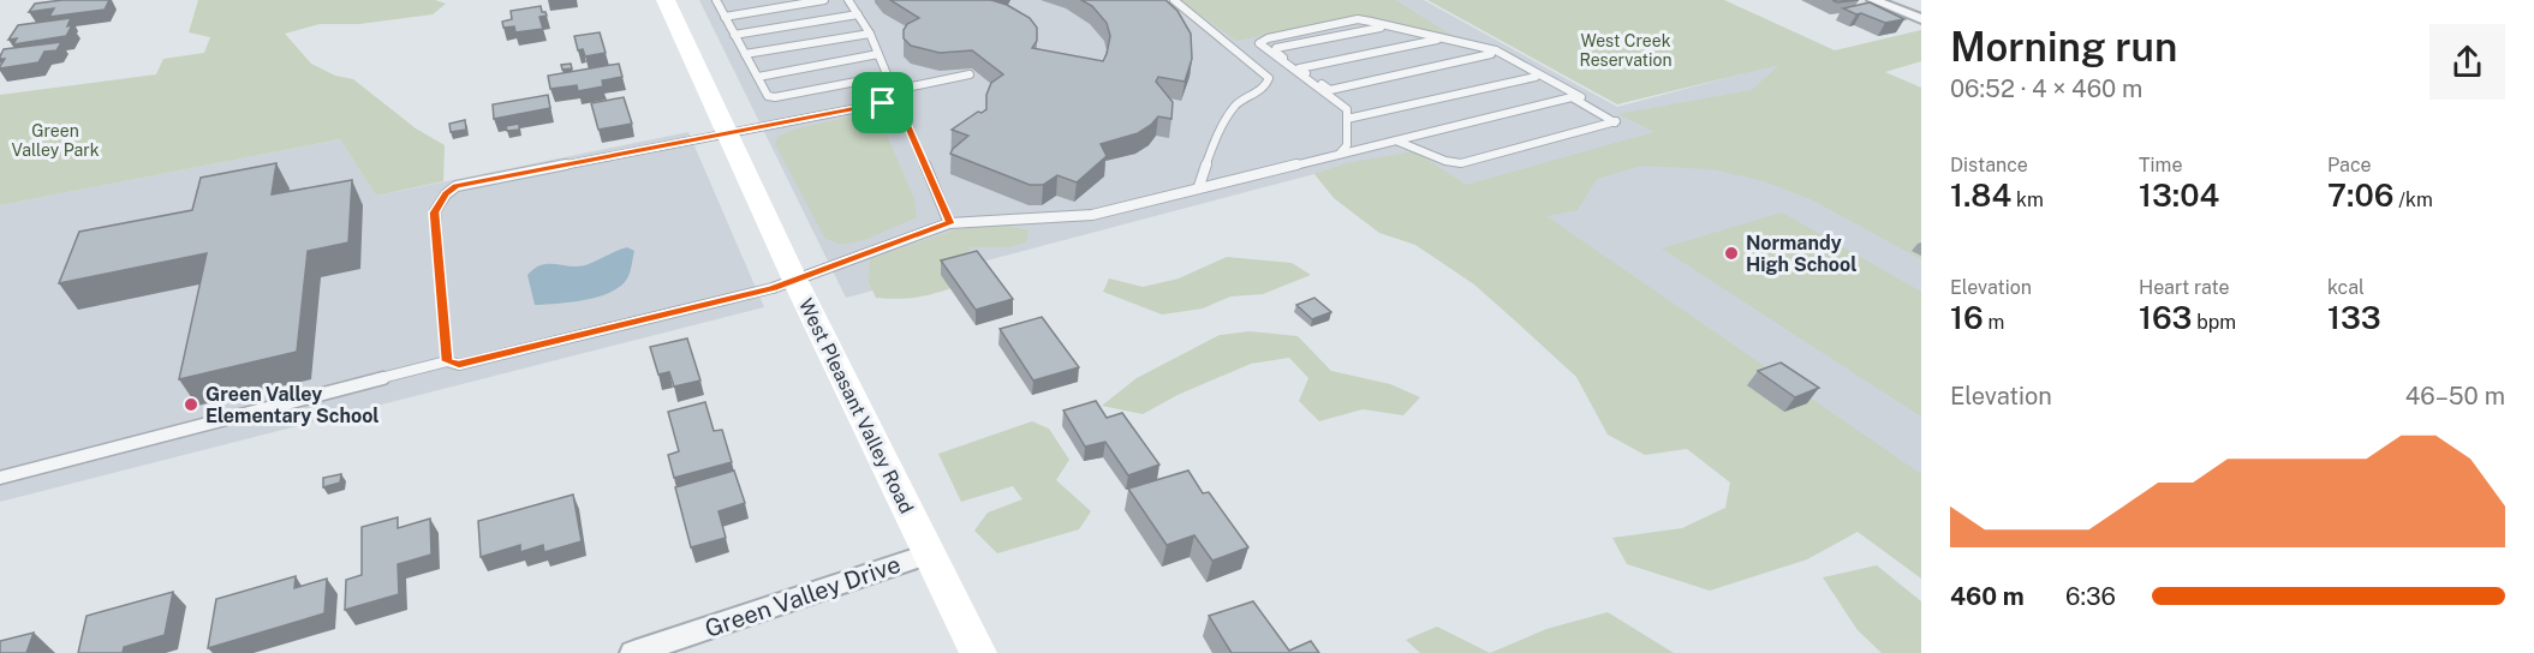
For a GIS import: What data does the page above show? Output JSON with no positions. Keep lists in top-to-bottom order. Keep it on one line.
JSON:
{"streets":{"main road":["West Pleasant Valley Road"],"street":["Green Valley Drive"]},"crossings":[["West Pleasant Valley Road","Green Valley Drive"]],"parks":["West Creek Reservation","Green Valley Park"],"places":["Normandy High School","Green Valley Elementary School"],"page":{"heading":["Morning run","06:52 · 4 × 460 m"],"stats":[["Distance","1.84 km"],["Time","13:04"],["Pace","7:06 /km"],["Elevation","16 m"],["Heart rate","163 bpm"],["kcal","133"]],"chart":["Elevation","46–50 m"],"list":[{"name":"460 m","note":"6:36"}]}}
